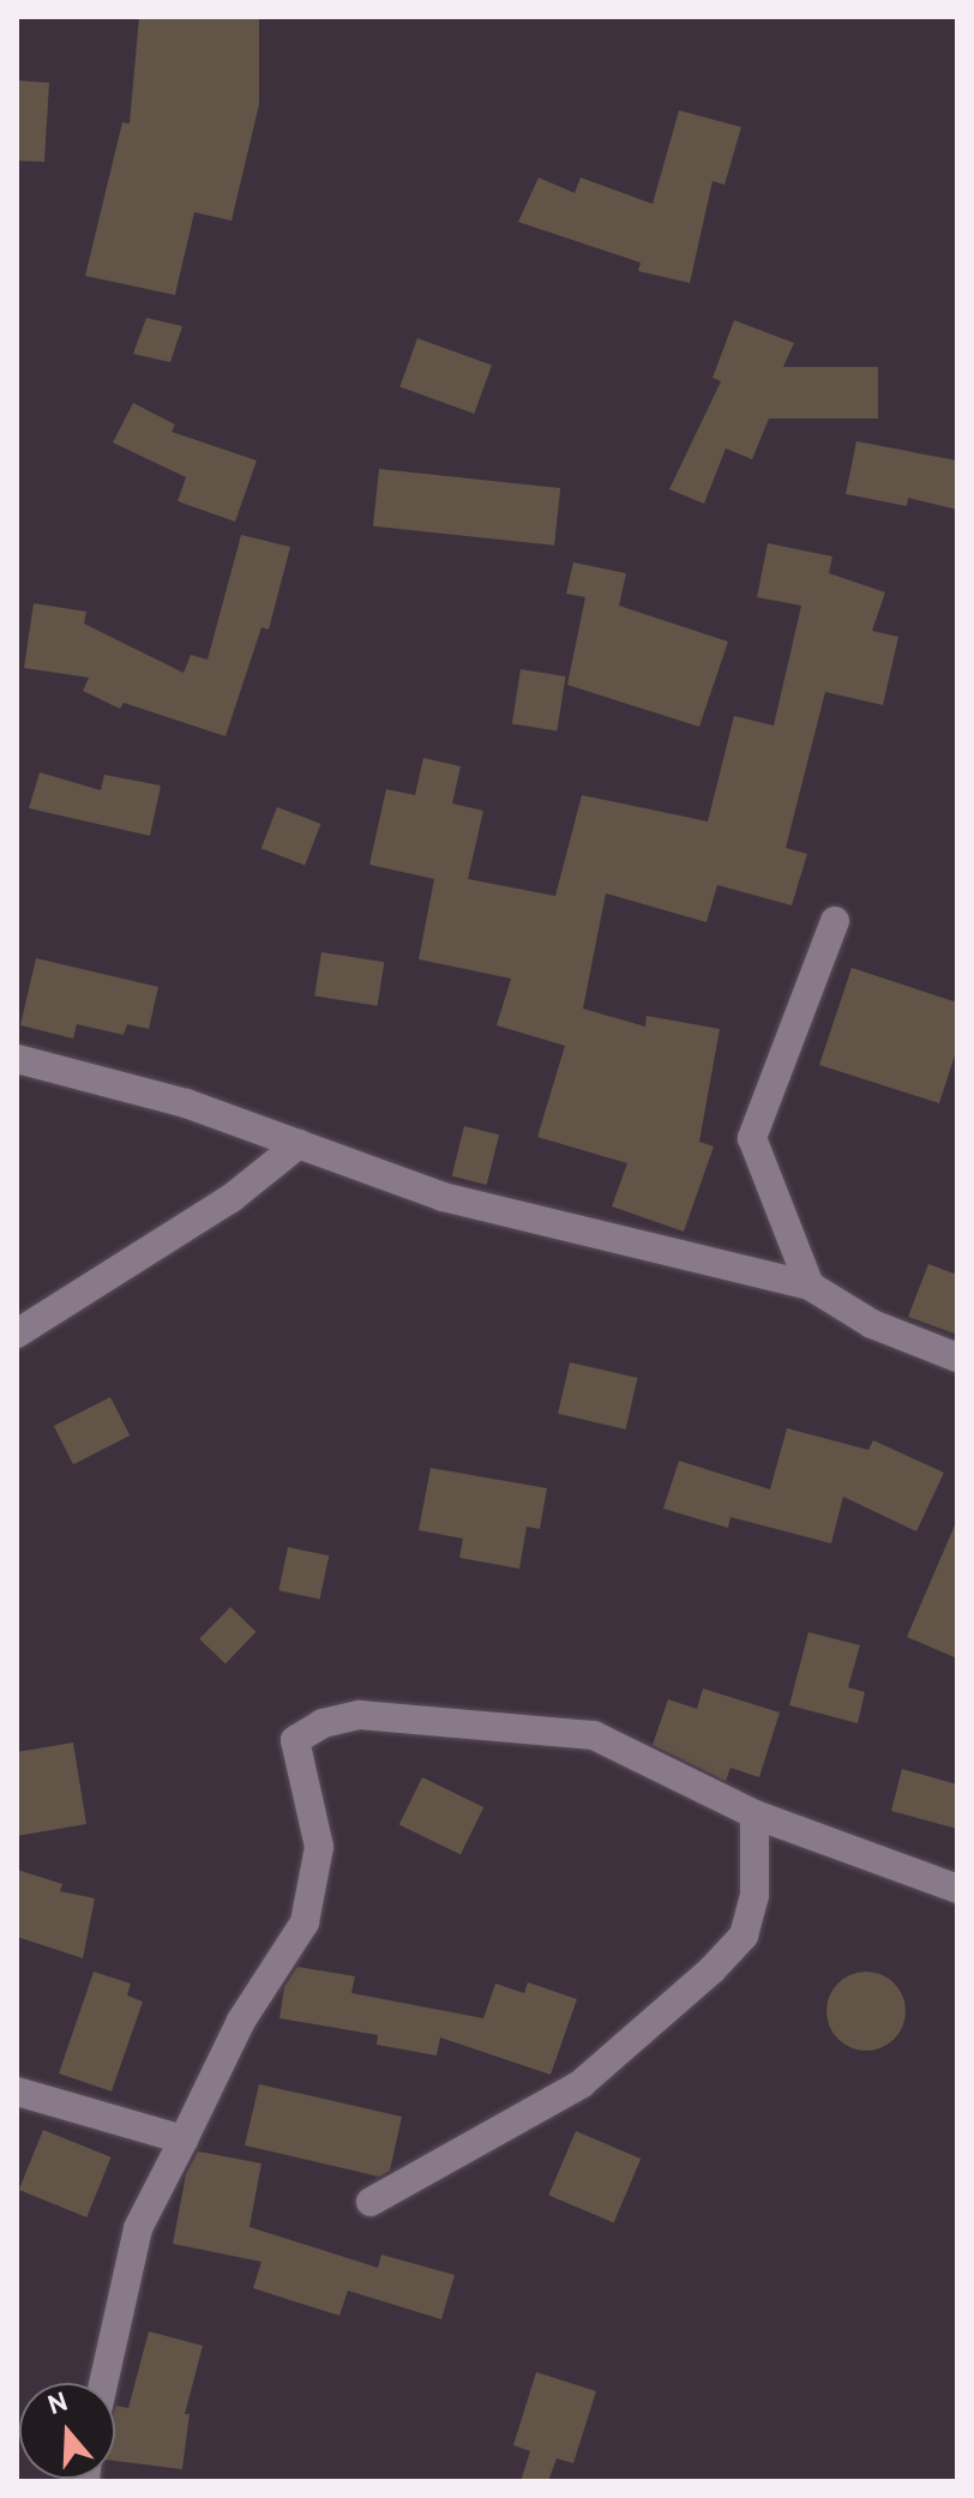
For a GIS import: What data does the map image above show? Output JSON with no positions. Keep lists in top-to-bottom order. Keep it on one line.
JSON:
{"north":"top"}
